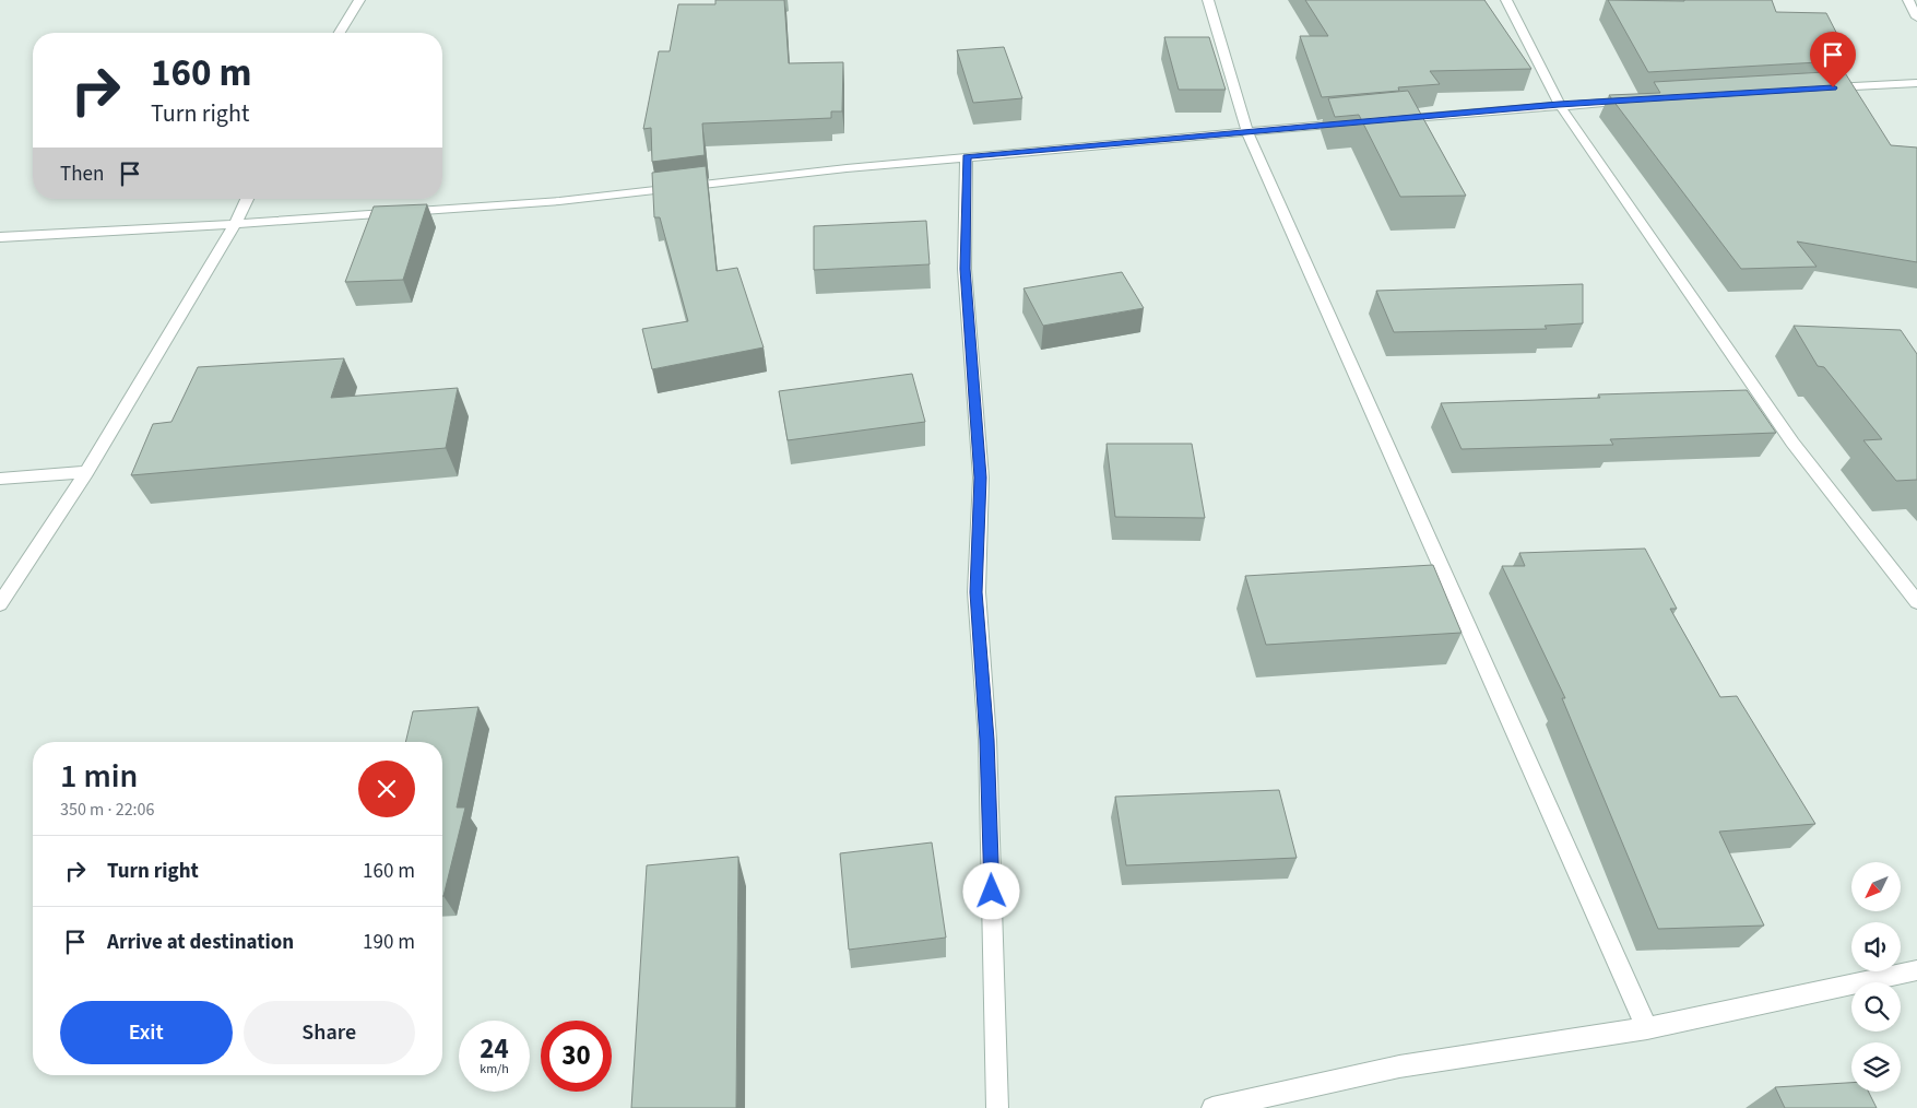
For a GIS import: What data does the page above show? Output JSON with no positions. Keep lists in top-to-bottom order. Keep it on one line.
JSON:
{"north":"bottom left","page":{"turn":["160 m","Turn right"],"then":"Then","heading":["1 min","350 m · 22:06"],"list":[{"name":"Turn right","value":"160 m"},{"name":"Arrive at destination","value":"190 m"}],"buttons":["Exit","Share"],"speed":"24 km/h","limit":"30"}}
